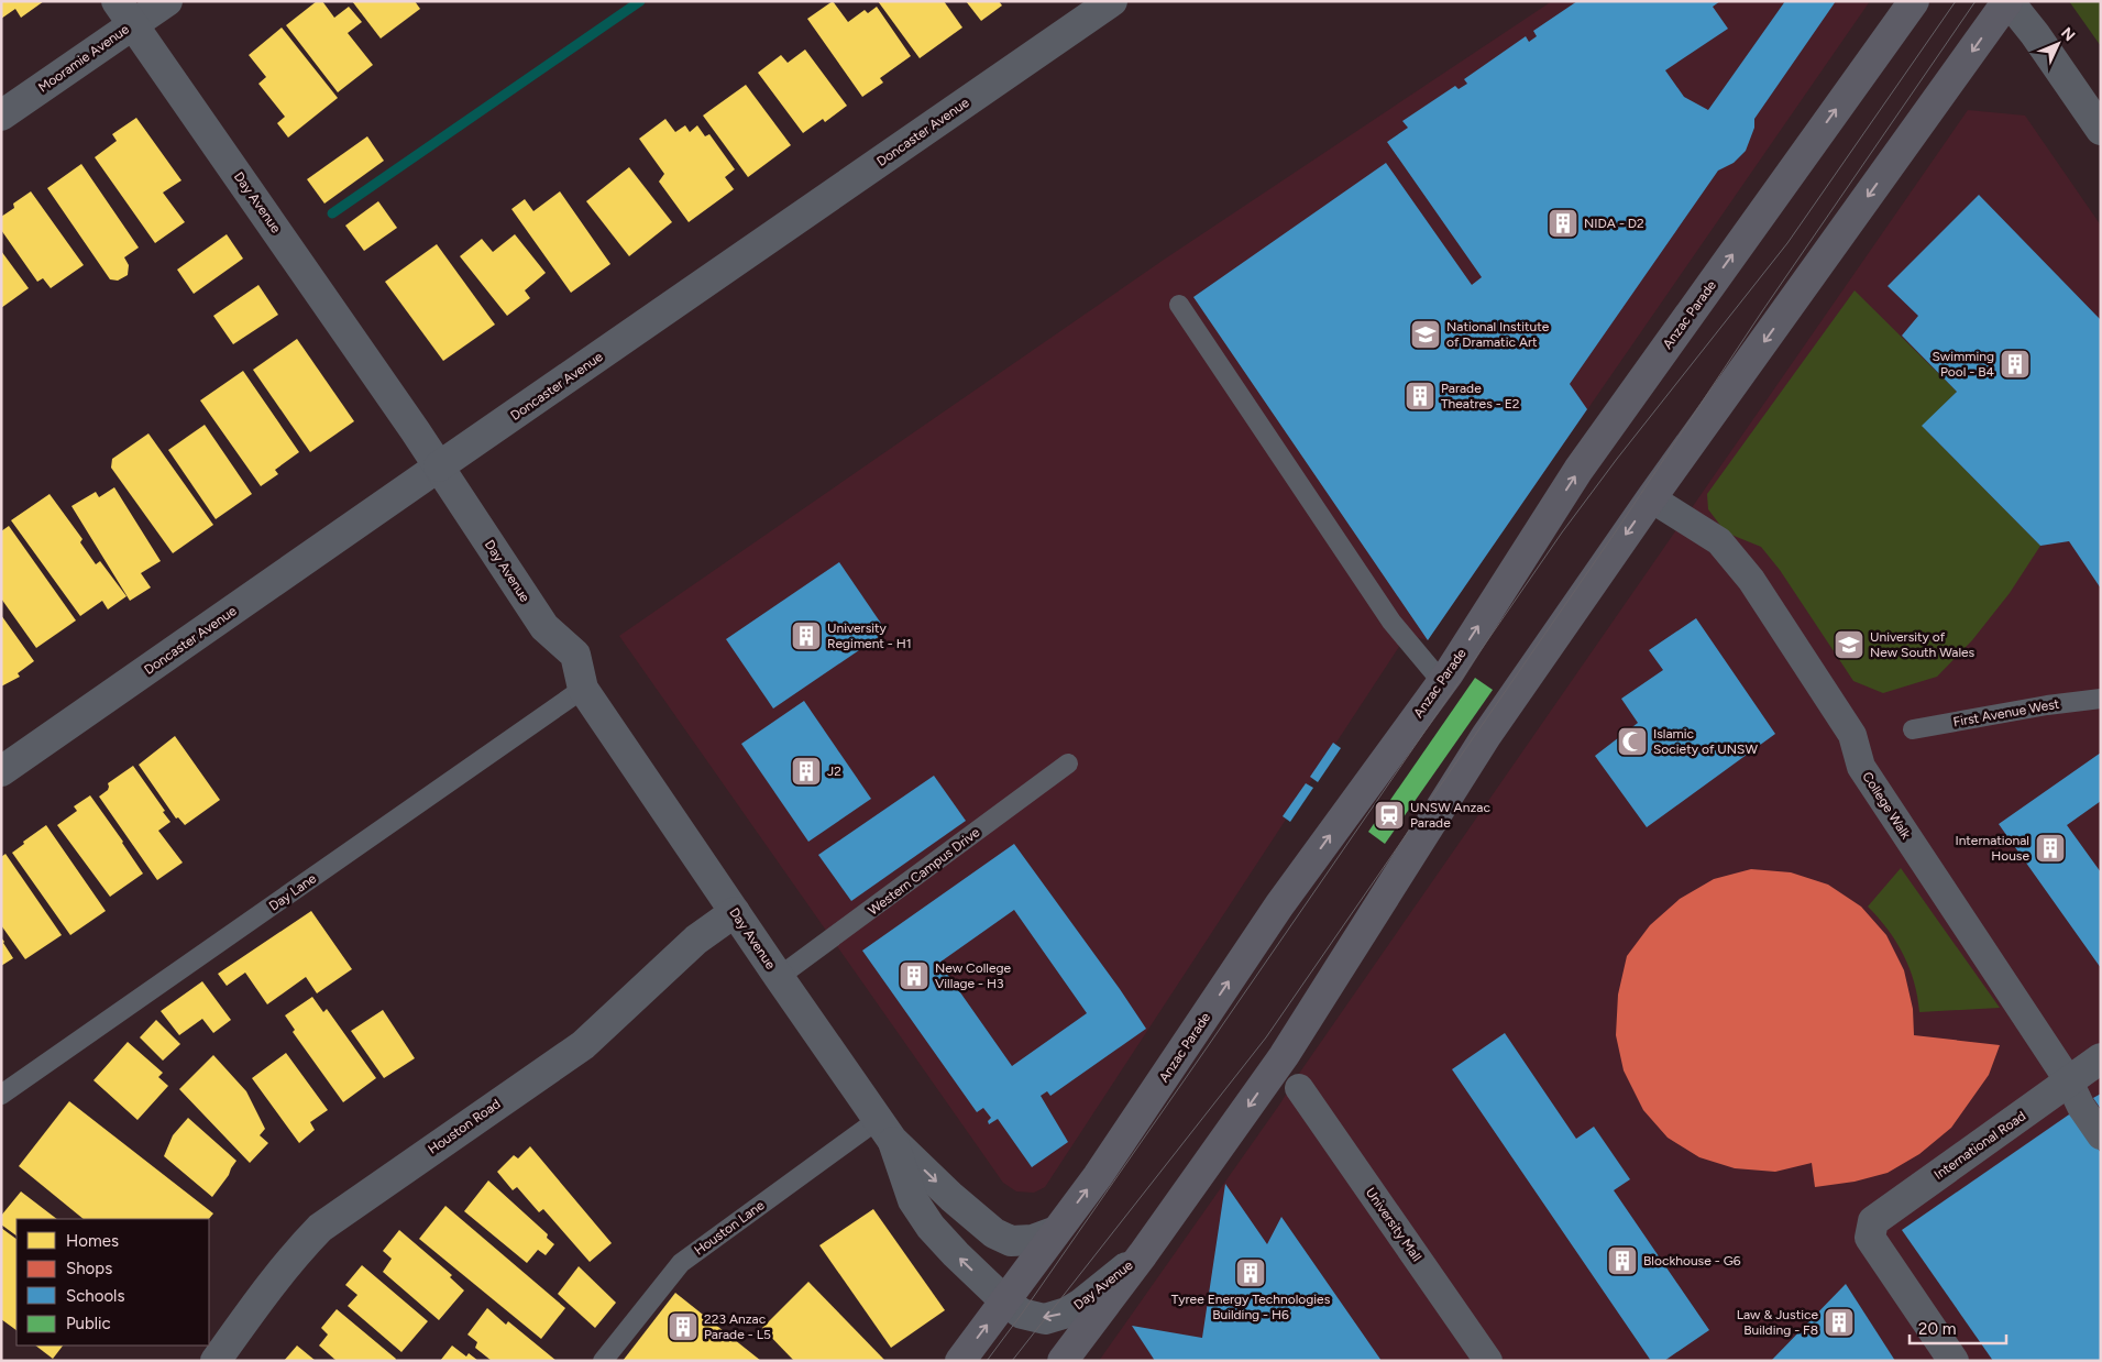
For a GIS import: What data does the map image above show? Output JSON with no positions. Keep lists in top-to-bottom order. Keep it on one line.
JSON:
{"streets":{"main road":["Anzac Parade"],"street":["Mooramie Avenue","Doncaster Avenue","Day Avenue","College Walk","Houston Road","International Road","University Mall"],"lane":["First Avenue West","Western Campus Drive","Day Lane","Houston Lane"]},"crossings":[["Mooramie Avenue","Day Avenue"],["Doncaster Avenue","Day Avenue"],["Day Avenue","Anzac Parade"],["Day Avenue","Western Campus Drive"],["Day Avenue","Day Lane"],["Day Avenue","Houston Road"],["Day Avenue","Houston Lane"],["College Walk","International Road"]],"places":{"building":["NIDA - D2","Swimming Pool - B4","Parade Theatres - E2","University Regiment - H1","J2","International House","New College Village - H3","Blockhouse - G6","Tyree Energy Technologies Building - H6","Law & Justice Building - F8","223 Anzac Parade - L5"],"school or university":["National Institute of Dramatic Art","University of New South Wales"],"mosque":["Islamic Society of UNSW"],"station":["UNSW Anzac Parade"]},"legend":["Homes","Shops","Schools","Public"],"scale_bar":"20 m","north":"top right"}
